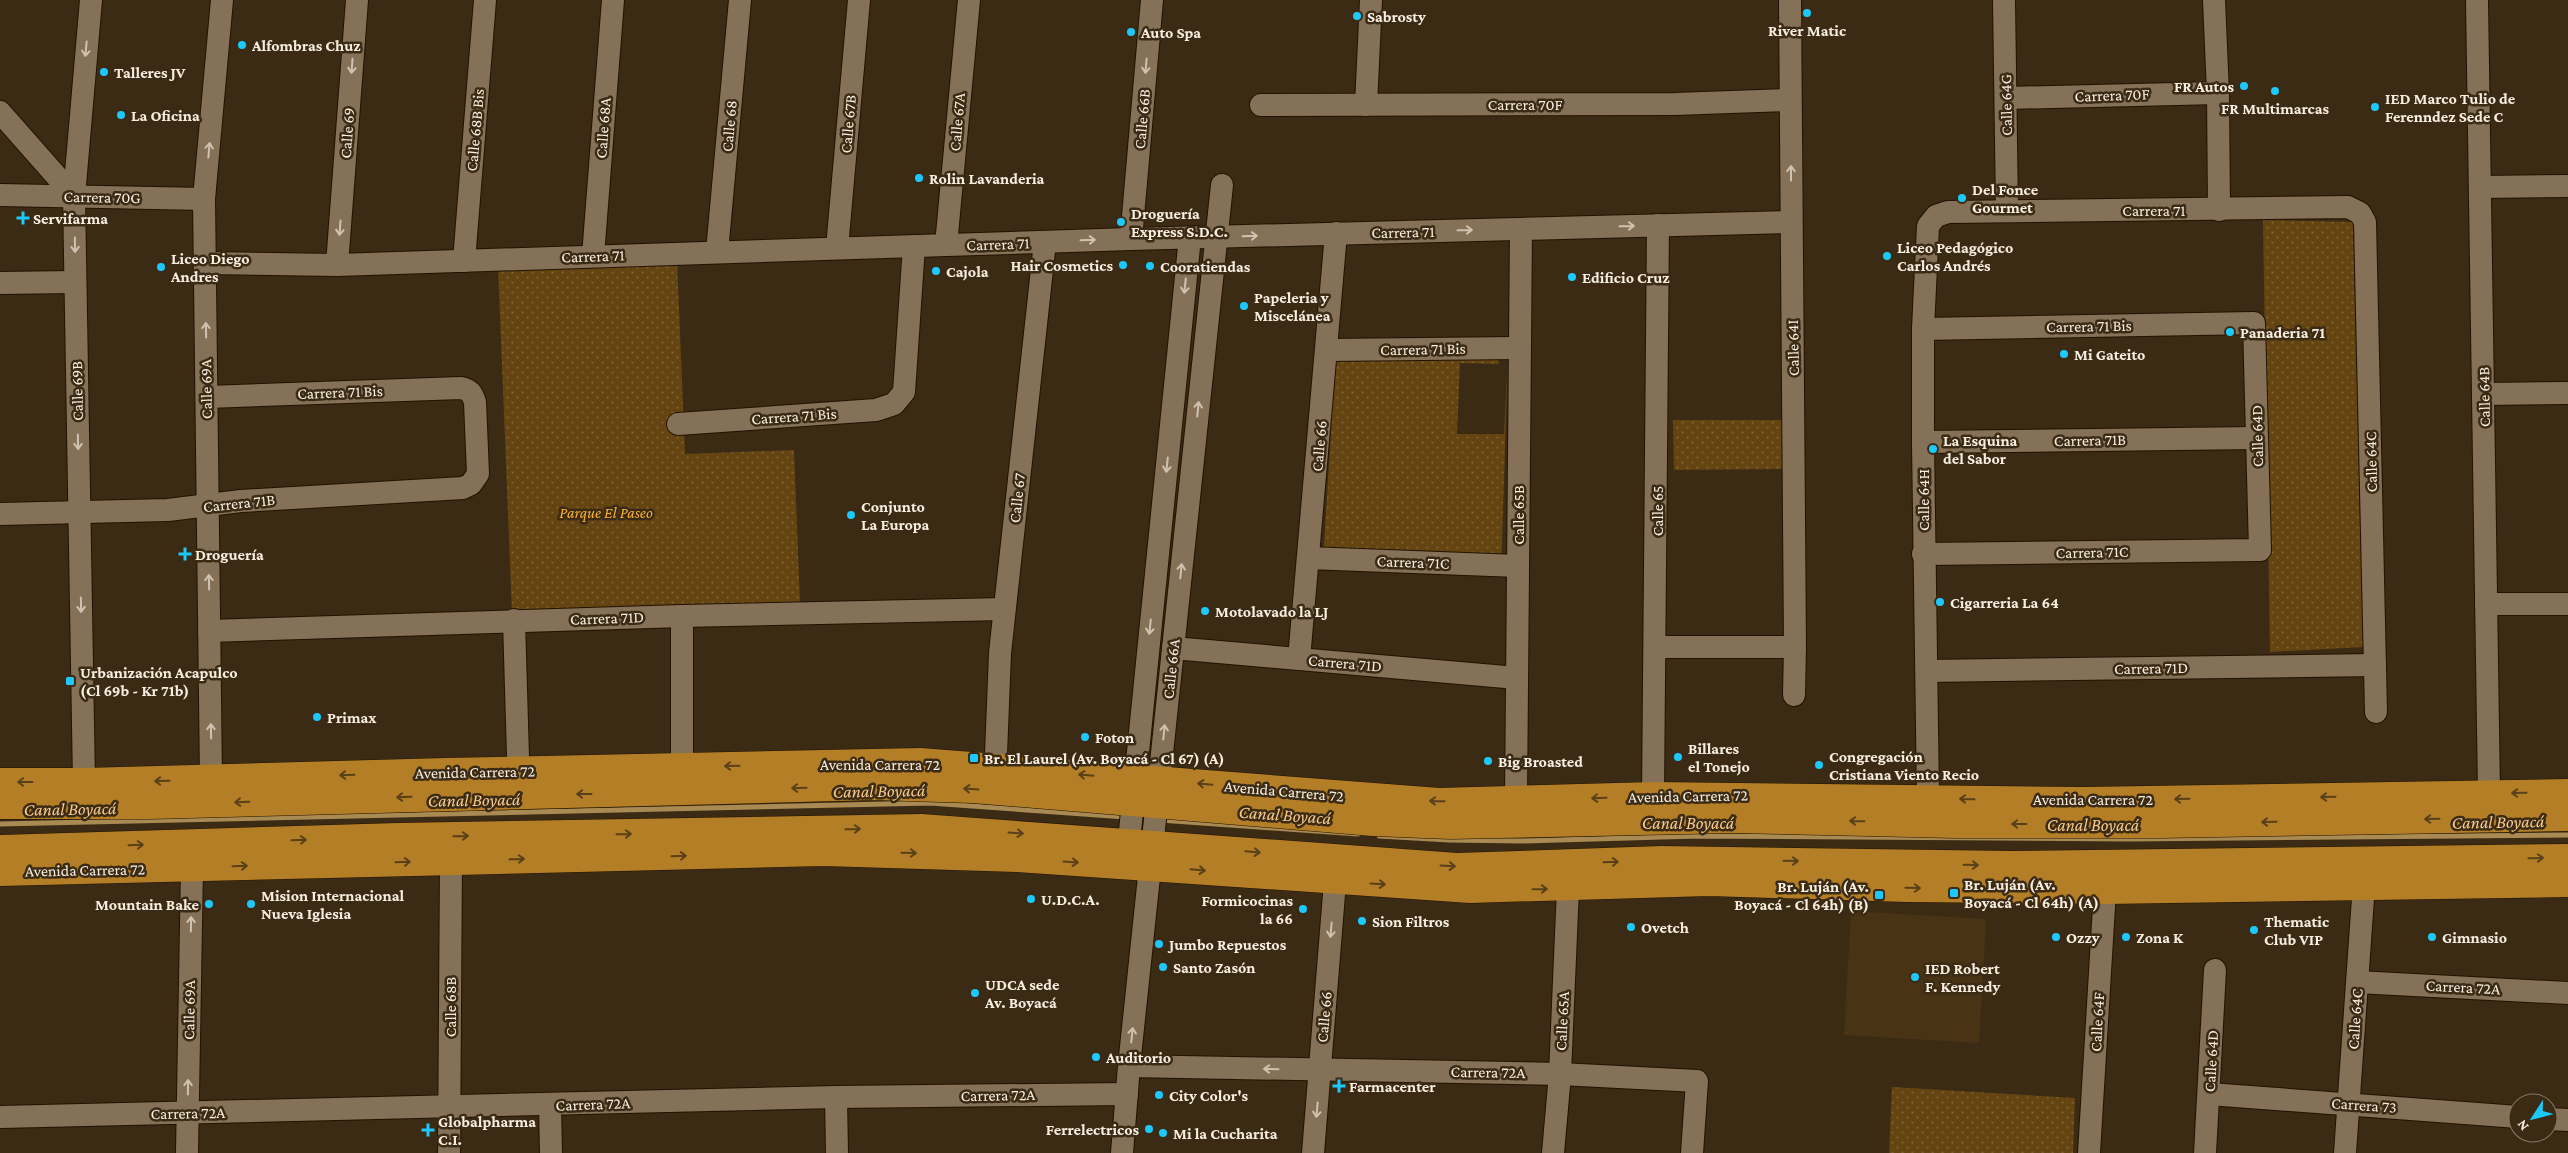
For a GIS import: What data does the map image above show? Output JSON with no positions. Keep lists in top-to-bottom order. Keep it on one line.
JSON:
{"streets":{"highway":["Avenida Carrera 72"],"street":["Carrera 70F","Calle 64G","Calle 66B","Calle 67A","Calle 67B","Calle 68","Calle 68A","Calle 68B Bis","Calle 69","Carrera 70G","Carrera 71","Carrera 71 Bis","Calle 64I","Calle 69A","Calle 69B","Calle 64B","Calle 64D","Carrera 71B","Calle 66","Calle 64C","Calle 67","Calle 64H","Calle 65","Calle 65B","Carrera 71C","Carrera 71D","Calle 66A","Carrera 72A","Calle 68B","Calle 65A","Calle 64F","Carrera 73"]},"crossings":[["Carrera 70F","Calle 64G"],["Carrera 70F","Calle 64I"],["Calle 64G","Carrera 71"],["Calle 66B","Carrera 71"],["Calle 67A","Carrera 71"],["Calle 67B","Carrera 71"],["Calle 68","Carrera 71"],["Calle 68A","Carrera 71"],["Calle 68B Bis","Carrera 71"],["Calle 69","Carrera 71"],["Carrera 70G","Calle 69A"],["Carrera 70G","Calle 69B"],["Carrera 71","Carrera 71 Bis"],["Carrera 71","Calle 64I"],["Carrera 71","Calle 69A"],["Carrera 71","Calle 66"],["Carrera 71","Calle 64C"],["Carrera 71","Calle 67"],["Carrera 71","Calle 64H"],["Carrera 71","Calle 65"],["Carrera 71","Calle 65B"],["Carrera 71","Calle 66A"],["Carrera 71 Bis","Calle 69A"],["Carrera 71 Bis","Calle 64D"],["Carrera 71 Bis","Carrera 71B"],["Carrera 71 Bis","Calle 66"],["Carrera 71 Bis","Calle 64H"],["Carrera 71 Bis","Calle 65B"],["Calle 69A","Carrera 71B"],["Calle 69A","Carrera 71D"],["Calle 69A","Avenida Carrera 72"],["Calle 69A","Carrera 72A"],["Calle 69B","Carrera 71B"],["Calle 69B","Avenida Carrera 72"],["Calle 64B","Avenida Carrera 72"],["Calle 64D","Carrera 71B"],["Calle 64D","Carrera 71C"],["Calle 64D","Carrera 73"],["Carrera 71B","Calle 64H"],["Calle 66","Carrera 71C"],["Calle 66","Carrera 71D"],["Calle 66","Avenida Carrera 72"],["Calle 66","Carrera 72A"],["Calle 64C","Carrera 71D"],["Calle 64C","Avenida Carrera 72"],["Calle 64C","Carrera 72A"],["Calle 64C","Carrera 73"],["Calle 67","Carrera 71D"],["Calle 64H","Carrera 71C"],["Calle 64H","Carrera 71D"],["Calle 64H","Avenida Carrera 72"],["Calle 65","Avenida Carrera 72"],["Calle 65B","Carrera 71C"],["Calle 65B","Carrera 71D"],["Calle 65B","Avenida Carrera 72"],["Carrera 71D","Calle 66A"],["Calle 66A","Avenida Carrera 72"],["Calle 66A","Carrera 72A"],["Avenida Carrera 72","Calle 68B"],["Avenida Carrera 72","Calle 65A"],["Avenida Carrera 72","Calle 64F"],["Carrera 72A","Calle 68B"],["Carrera 72A","Calle 65A"]],"one_way":["Calle 66B","Calle 69","Calle 69A","Calle 69B","Calle 66"],"water":["Canal Boyacá"],"parks":["Parque El Paseo"],"places":{"other":["River Matic","Sabrosty","Auto Spa","Alfombras Chuz","Talleres JV","FR Autos","FR Multimarcas","IED Marco Tulio de Ferenndez Sede C","La Oficina","Rolin Lavanderia","Del Fonce Gourmet","Droguería Express S.D.C.","Liceo Pedagógico Carlos Andrés","Hair Cosmetics","Cooratiendas","Liceo Diego Andres","Cajola","Edificio Cruz","Papeleria y Miscelánea","Panaderia 71","Mi Gateito","La Esquina del Sabor","Conjunto La Europa","Cigarreria La 64","Motolavado la LJ","Primax","Foton","Billares el Tonejo","Big Broasted","Congregación Cristiana Viento Recio","U.D.C.A.","Mountain Bake","Mision Internacional Nueva Iglesia","Formicocinas la 66","Sion Filtros","Ovetch","Thematic Club VIP","Ozzy","Zona K","Gimnasio","Jumbo Repuestos","Santo Zasón","IED Robert F. Kennedy","UDCA sede Av. Boyacá","Auditorio","City Color's","Ferrelectricos","Mi la Cucharita"],"health":["Servifarma","Droguería","Farmacenter","Globalpharma C.I."],"transit":["Urbanización Acapulco (Cl 69b - Kr 71b)","Br. El Laurel (Av. Boyacá - Cl 67) (A)","Br. Luján (Av. Boyacá - Cl 64h) (A)","Br. Luján (Av. Boyacá - Cl 64h) (B)"]},"north":"bottom left"}
